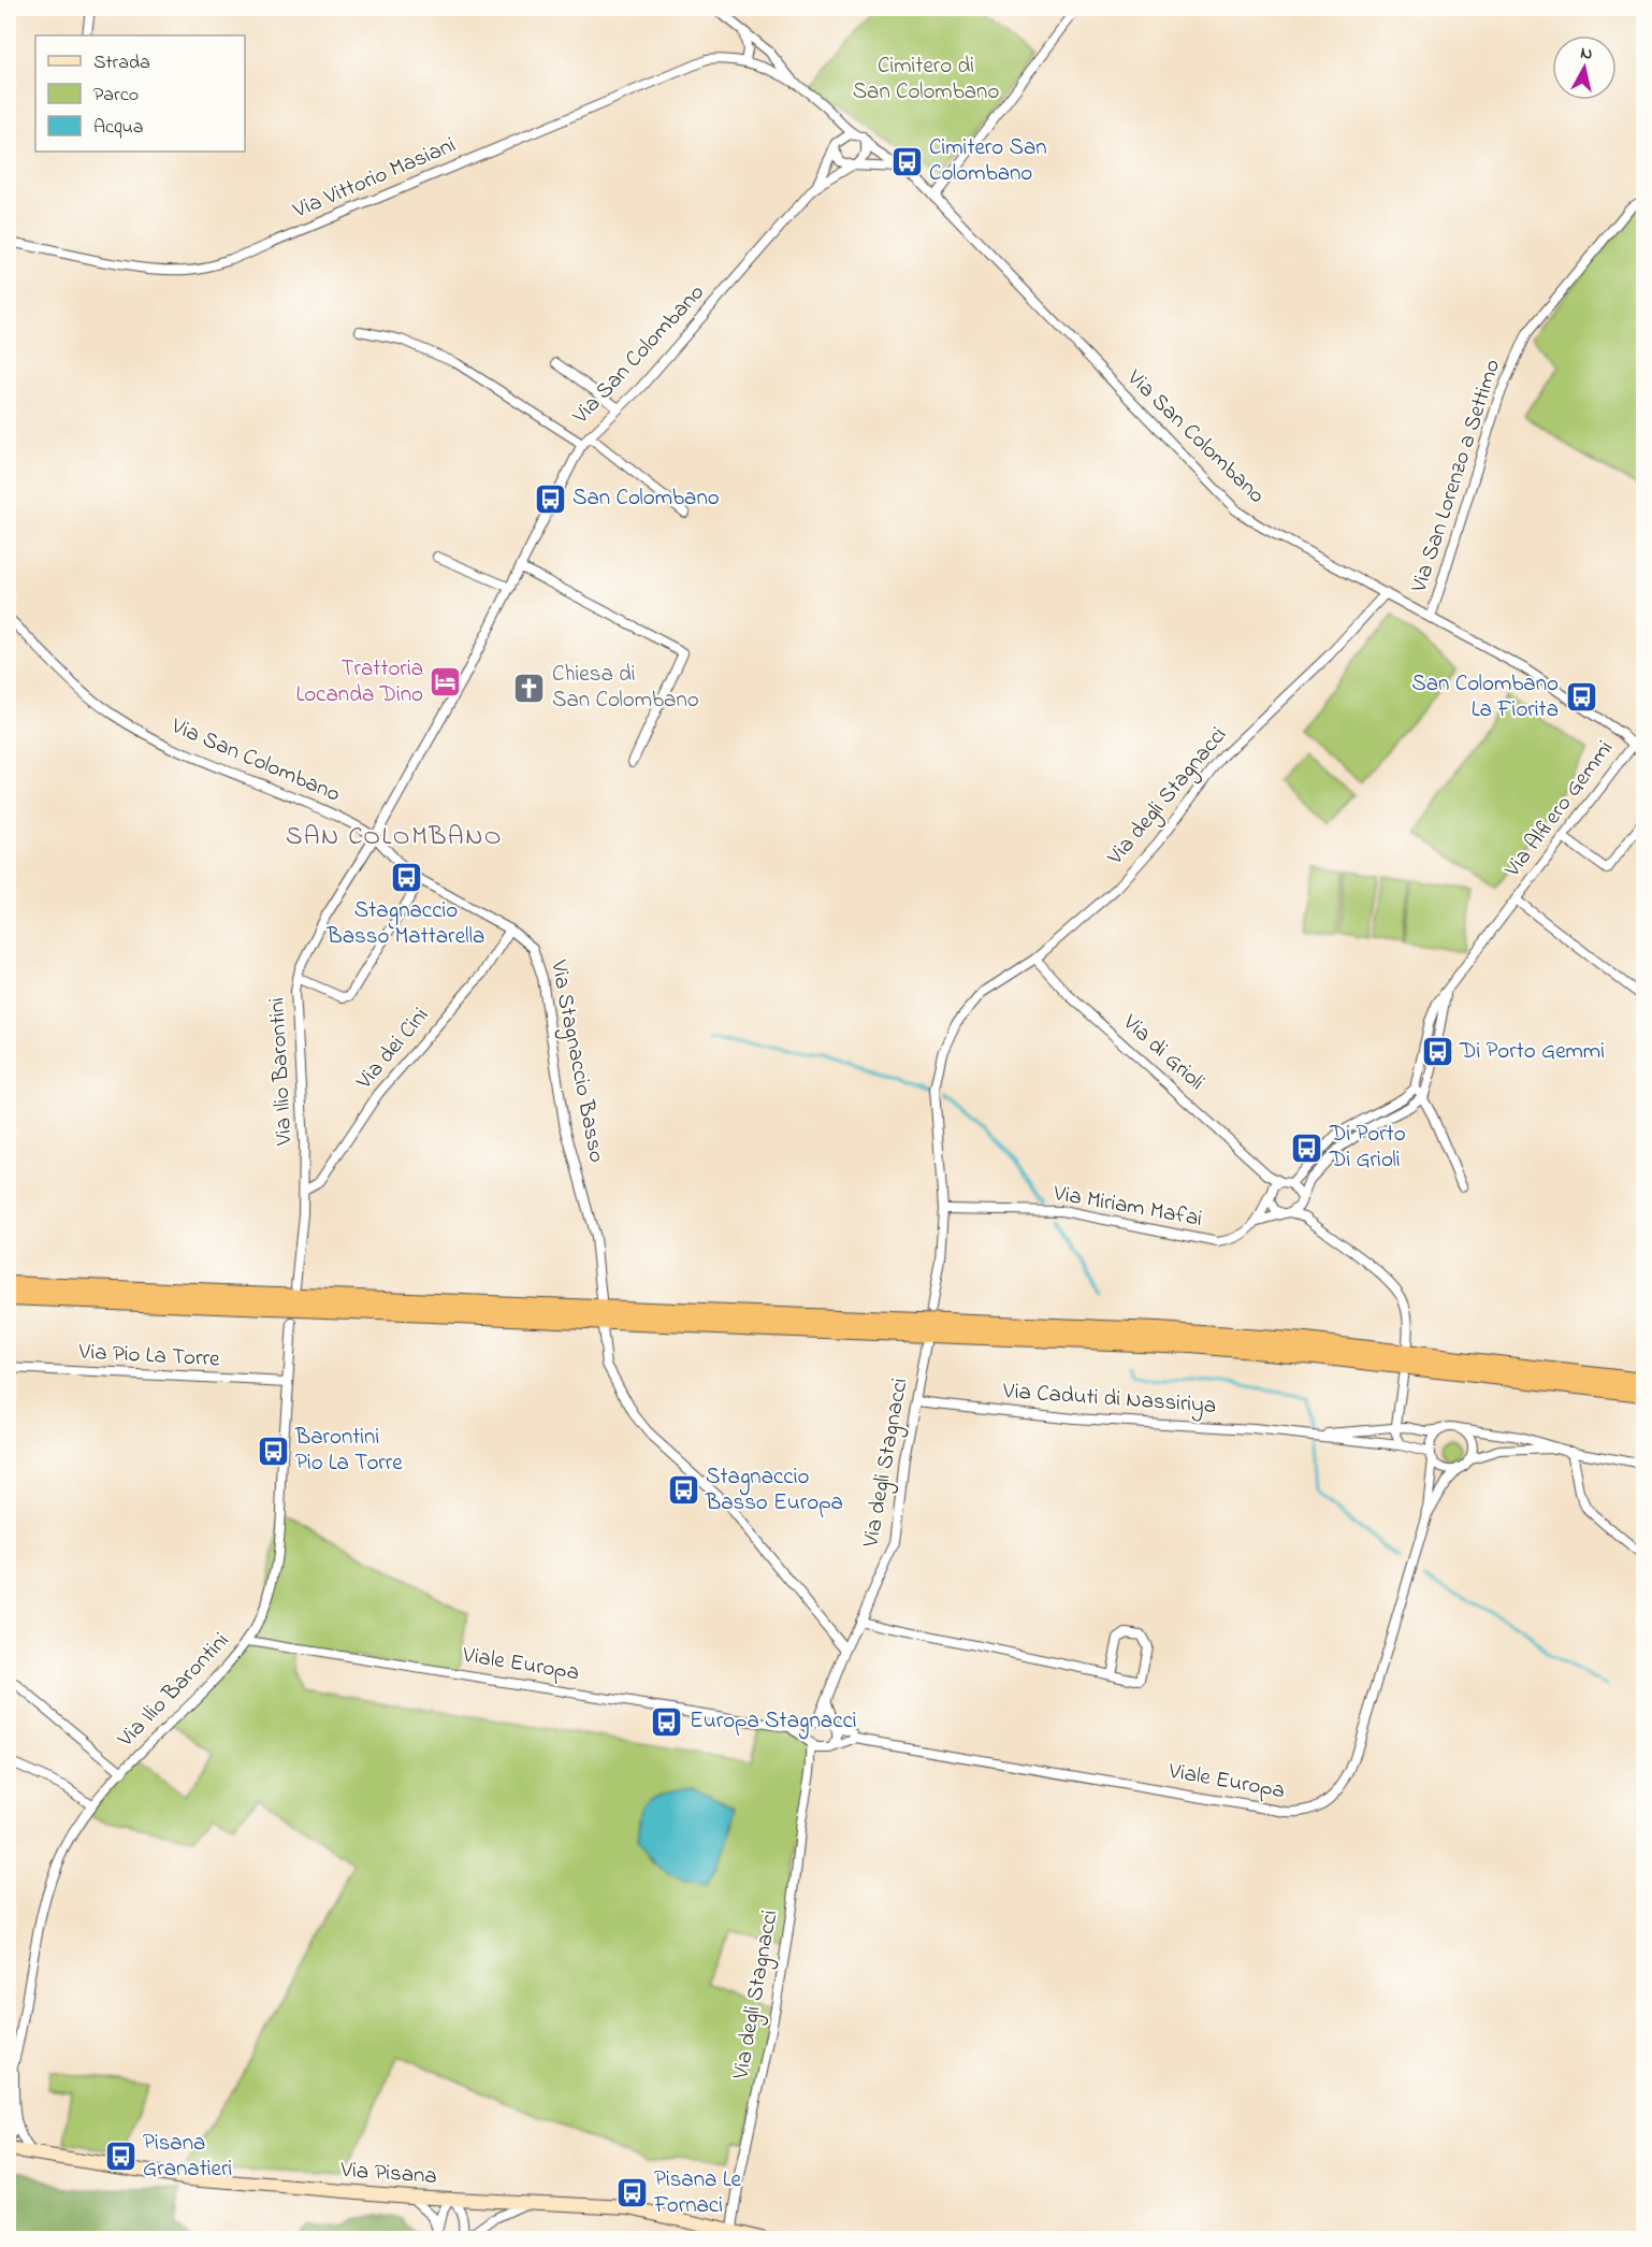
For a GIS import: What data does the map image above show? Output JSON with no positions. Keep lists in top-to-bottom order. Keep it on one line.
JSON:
{"streets":{"main road":["Via Pisana"],"street":["Via Vittorio Masiani","Via San Colombano","Via San Lorenzo a Settimo","Via degli Stagnacci","Via Alfiero Gemmi","Via dei Cini","Via di Grioli","Via Stagnaccio Basso","Via Ilio Barontini","Via Miriam Mafai","Via Pio La Torre","Via Caduti di Nassiriya","Viale Europa"]},"crossings":[["Via San Colombano","Via San Lorenzo a Settimo"],["Via San Colombano","Via degli Stagnacci"],["Via San Colombano","Via Alfiero Gemmi"],["Via San Colombano","Via Stagnaccio Basso"],["Via San Colombano","Via Ilio Barontini"],["Via degli Stagnacci","Via di Grioli"],["Via degli Stagnacci","Via Miriam Mafai"],["Via degli Stagnacci","Via Caduti di Nassiriya"],["Via degli Stagnacci","Viale Europa"],["Via degli Stagnacci","Via Pisana"],["Via dei Cini","Via Stagnaccio Basso"],["Via dei Cini","Via Ilio Barontini"],["Via di Grioli","Via Miriam Mafai"],["Via Stagnaccio Basso","Via Ilio Barontini"],["Via Ilio Barontini","Via Pio La Torre"],["Via Ilio Barontini","Viale Europa"],["Via Ilio Barontini","Via Pisana"],["Via Caduti di Nassiriya","Viale Europa"]],"districts":["SAN COLOMBANO"],"parks":["Cimitero di San Colombano"],"places":{"bus stop":["Cimitero San Colombano","San Colombano","San Colombano La Fiorita","Stagnaccio Basso Mattarella","Di Porto Gemmi","Di Porto Di Grioli","Barontini Pio La Torre","Stagnaccio Basso Europa","Europa Stagnacci","Pisana Granatieri","Pisana Le Fornaci"],"hotel":["Trattoria Locanda Dino"],"church":["Chiesa di San Colombano"]},"legend":["Strada","Parco","Acqua"],"north":"top"}
